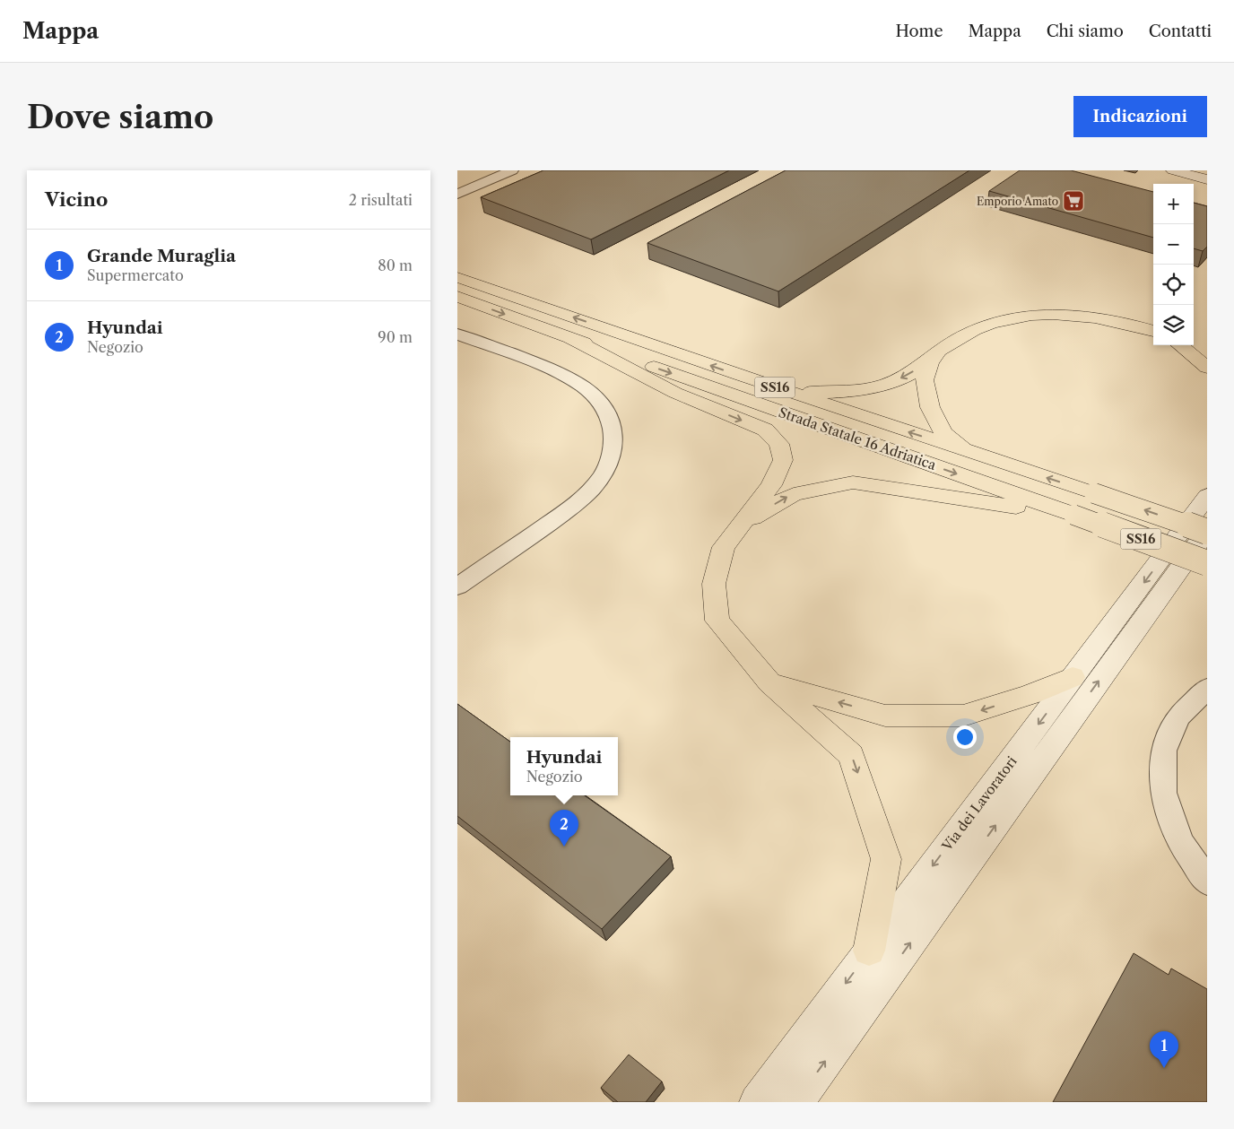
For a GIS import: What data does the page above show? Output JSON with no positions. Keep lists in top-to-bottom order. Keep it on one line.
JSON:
{"streets":{"highway":["SS16","Strada Statale 16 Adriatica"],"main road":["Via dei Lavoratori"]},"crossings":[["Strada Statale 16 Adriatica","Via dei Lavoratori"]],"places":{"supermarket":["Emporio Amato"]},"page":{"header":"Mappa","nav":["Home","Mappa","Chi siamo","Contatti"],"buttons":"Indicazioni","title":"Dove siamo","heading":["Vicino","2 risultati"],"map_buttons":["+","−"],"list":[{"mark":"1","name":"Grande Muraglia","note":"Supermercato","value":"80 m"},{"mark":"2","name":"Hyundai","note":"Negozio","value":"90 m"}],"popup":["Hyundai","Negozio"],"pins":["2","1"]}}
